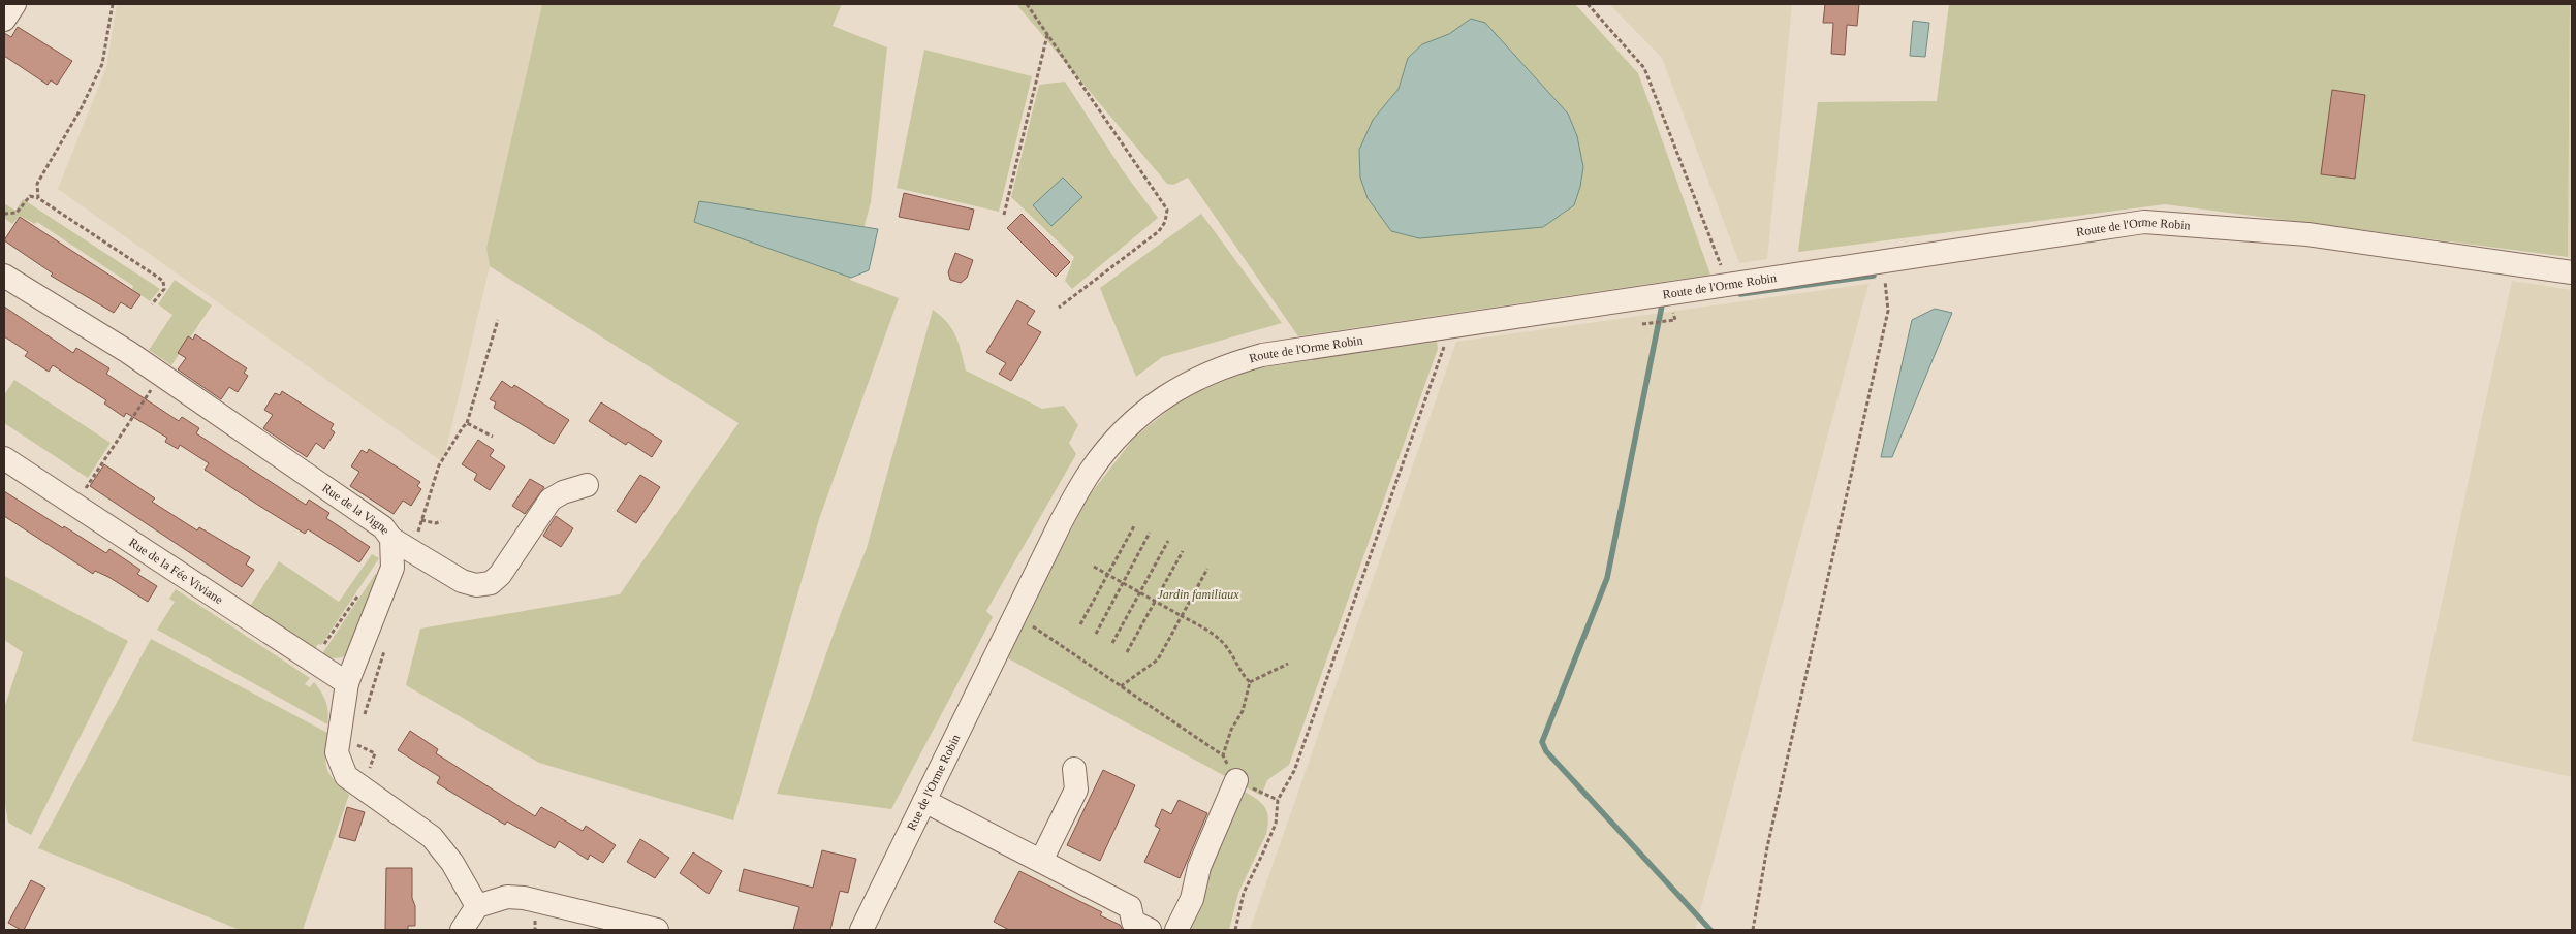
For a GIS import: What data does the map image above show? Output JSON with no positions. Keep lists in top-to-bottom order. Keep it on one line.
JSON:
{"streets":{"street":["Route de l'Orme Robin","Rue de la Vigne","Rue de la Fée Viviane","Rue de l'Orme Robin"]},"crossings":[["Route de l'Orme Robin","Rue de l'Orme Robin"],["Rue de la Vigne","Rue de la Fée Viviane"]],"parks":["Jardin familiaux"]}
